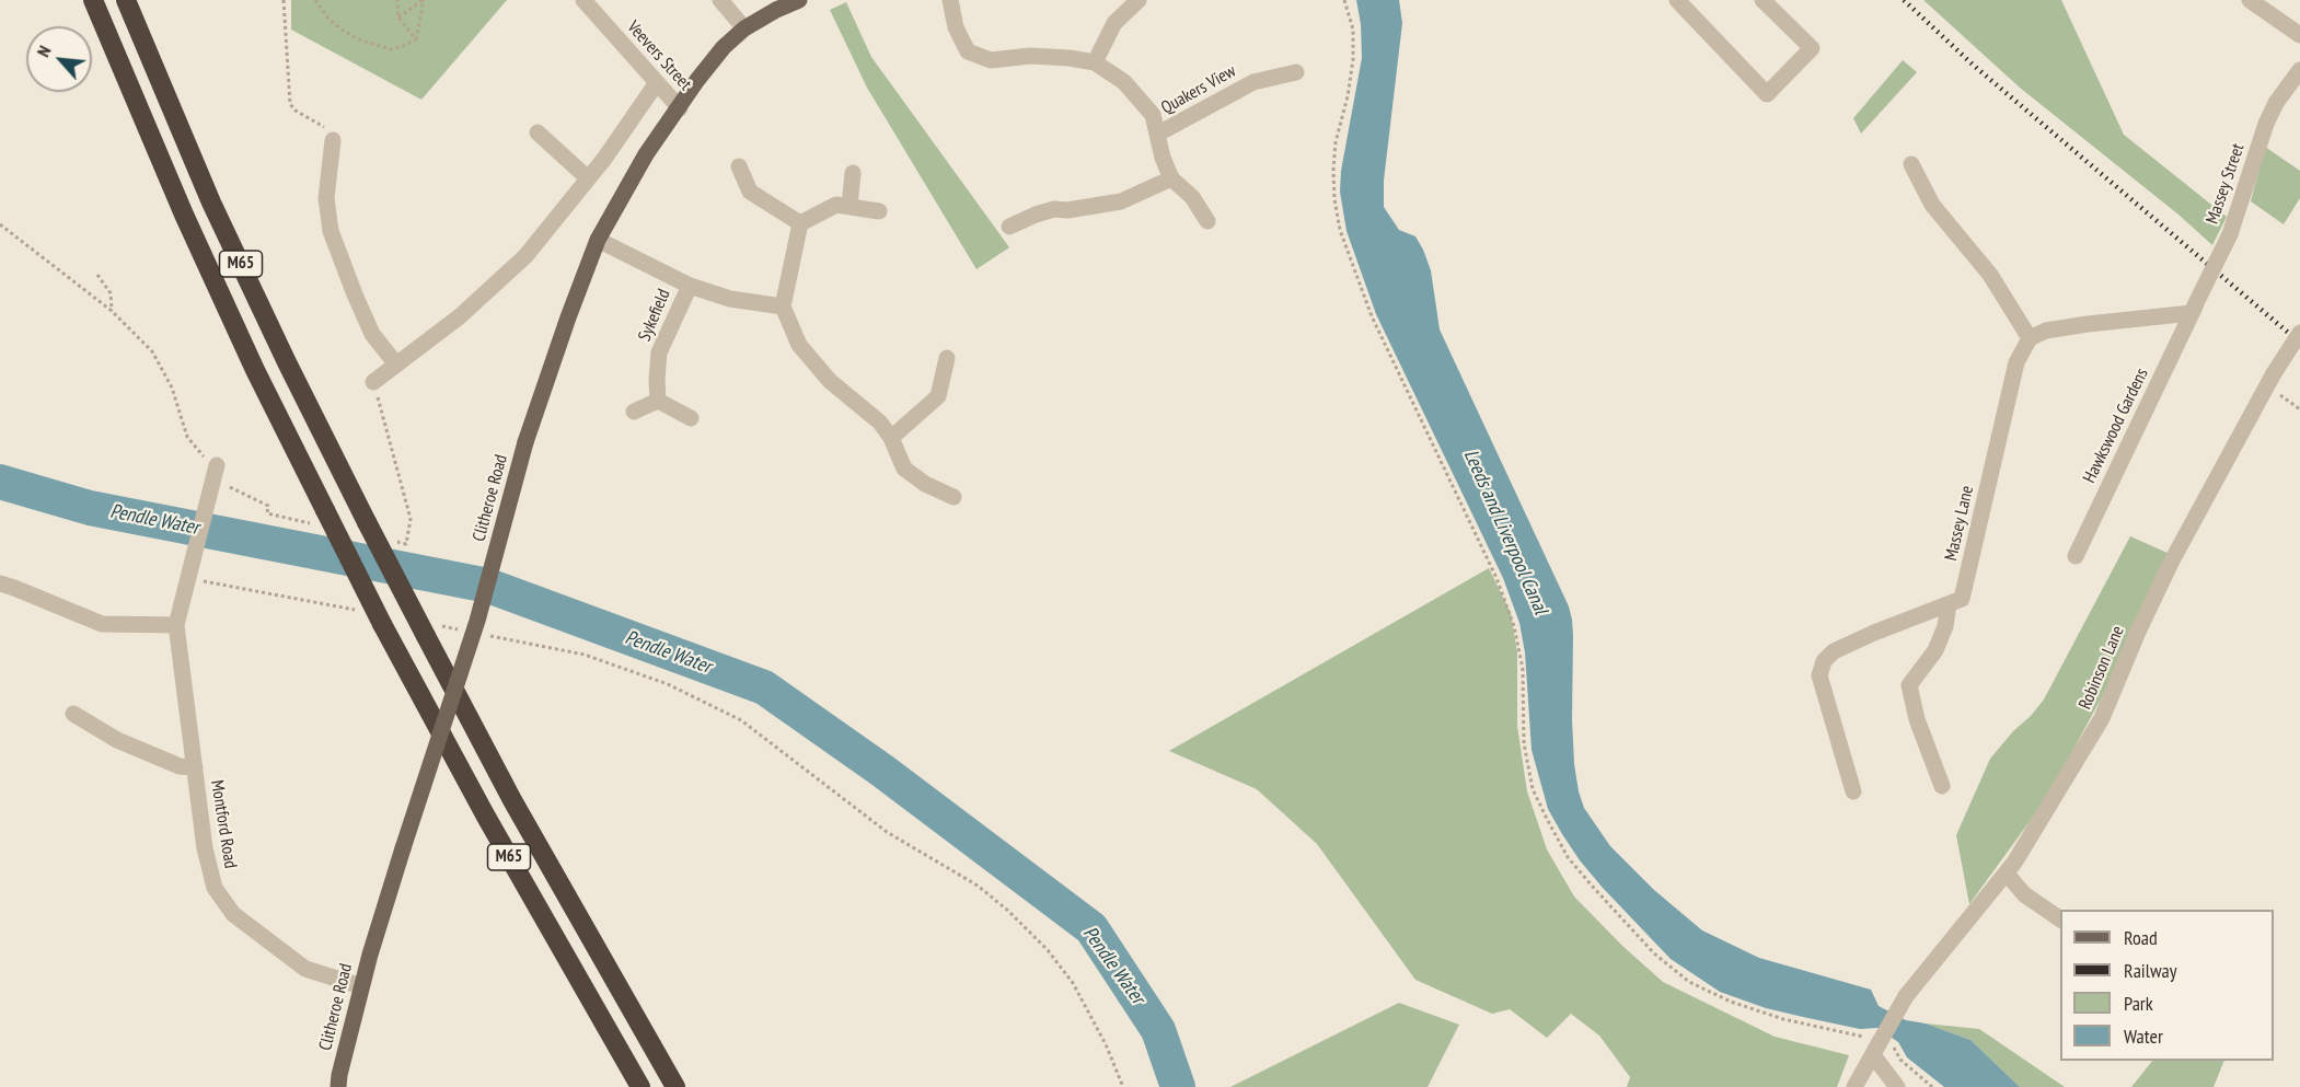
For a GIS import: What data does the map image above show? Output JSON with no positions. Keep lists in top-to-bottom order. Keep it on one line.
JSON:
{"streets":{"highway":["M65"],"main road":["Clitheroe Road"],"street":["Veevers Street","Quakers View","Massey Street","Sykefield","Hawkswood Gardens","Massey Lane","Robinson Lane","Montford Road"]},"crossings":[["Veevers Street","Clitheroe Road"],["Massey Street","Hawkswood Gardens"],["Clitheroe Road","Montford Road"]],"water":["Pendle Water","Leeds and Liverpool Canal"],"legend":["Road","Railway","Park","Water"],"north":"top left"}
